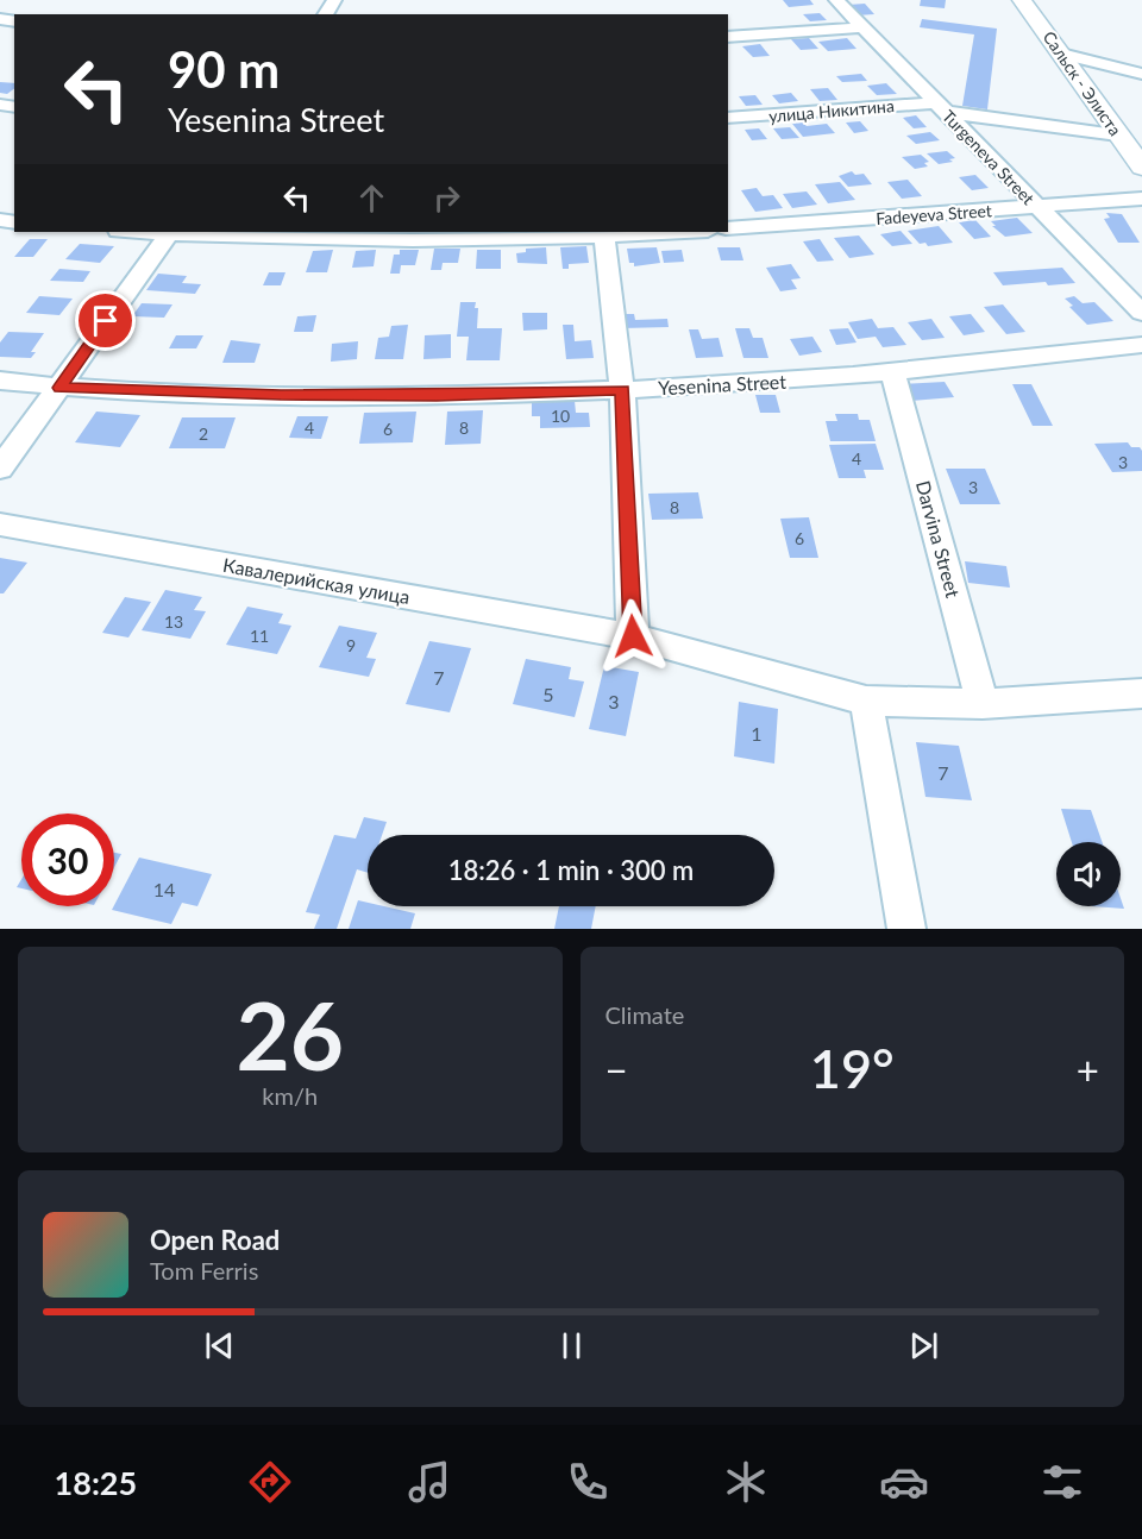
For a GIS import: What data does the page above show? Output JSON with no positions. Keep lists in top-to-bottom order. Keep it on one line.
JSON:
{"streets":{"main road":["Сальск - Элиста"],"street":["улица Никитина","Turgeneva Street","Fadeyeva Street","Yesenina Street","Darvina Street","Кавалерийская улица"]},"crossings":[["Сальск - Элиста","улица Никитина"],["улица Никитина","Turgeneva Street"],["Turgeneva Street","Fadeyeva Street"],["Yesenina Street","Darvina Street"],["Darvina Street","Кавалерийская улица"]],"house_numbers":["10","4","8","6","2","4","3","3","8","6","13","11","9","7","5","3","1","7","14"],"page":{"turn":["90 m","Yesenina Street"],"limit":"30","trip":"18:26 · 1 min · 300 m","tile":[["26","km/h"],"Climate"],"heat":["−","19°","+"],"song":["Open Road","Tom Ferris"],"tabs":"18:25"}}
